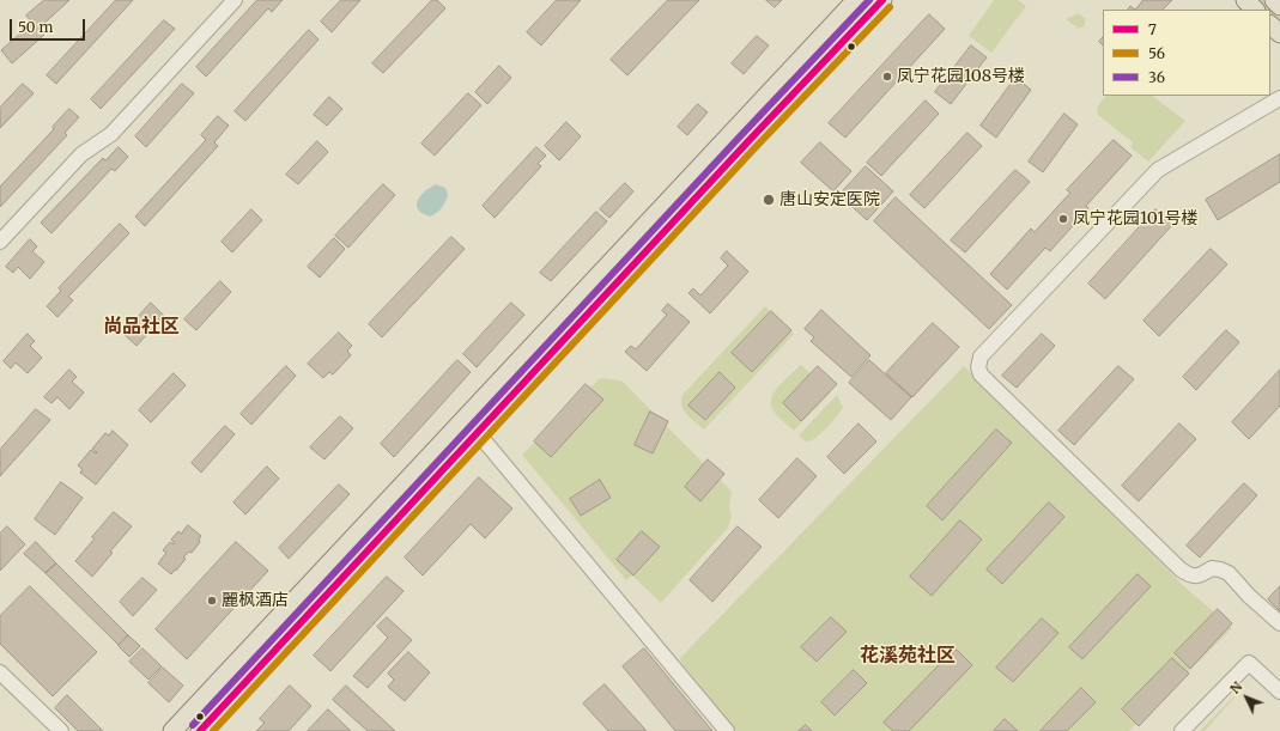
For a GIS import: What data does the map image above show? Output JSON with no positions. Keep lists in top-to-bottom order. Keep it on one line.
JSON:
{"districts":["尚品社区","花溪苑社区"],"places":["凤宁花园108号楼","唐山安定医院","凤宁花园101号楼","麗枫酒店"],"lines":["transit line 7","transit line 36","transit line 56"],"legend":["7","56","36"],"scale_bar":"50 m","north":"top left"}
